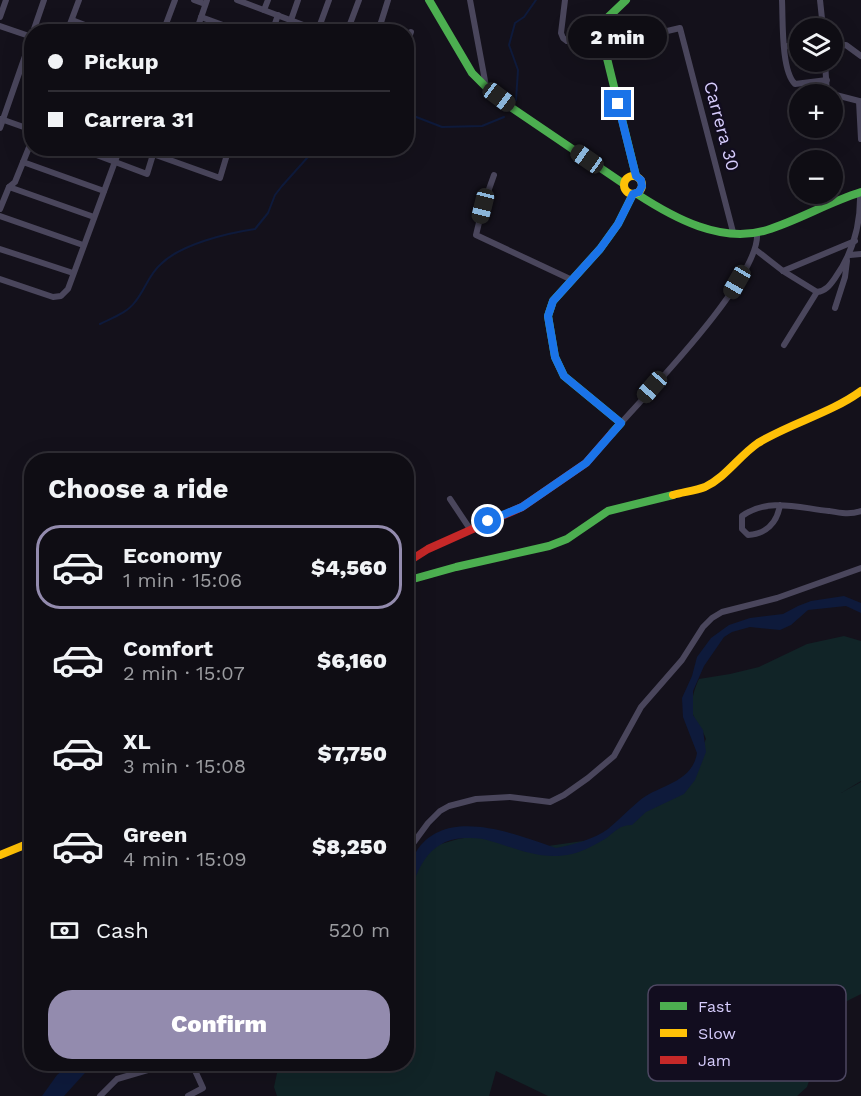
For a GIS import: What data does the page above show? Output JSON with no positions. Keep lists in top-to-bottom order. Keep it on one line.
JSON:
{"streets":{"street":["Carrera 30"]},"legend":["Fast","Slow","Jam"],"page":{"bubble":"2 min","map_buttons":["+","−"],"banner":["Pickup","Carrera 31"],"heading":"Choose a ride","list":[{"name":"Economy","note":"1 min · 15:06","value":"$4,560"},{"name":"Comfort","note":"2 min · 15:07","value":"$6,160"},{"name":"XL","note":"3 min · 15:08","value":"$7,750"},{"name":"Green","note":"4 min · 15:09","value":"$8,250"}],"pay":["Cash","520 m"],"buttons":"Confirm"}}
